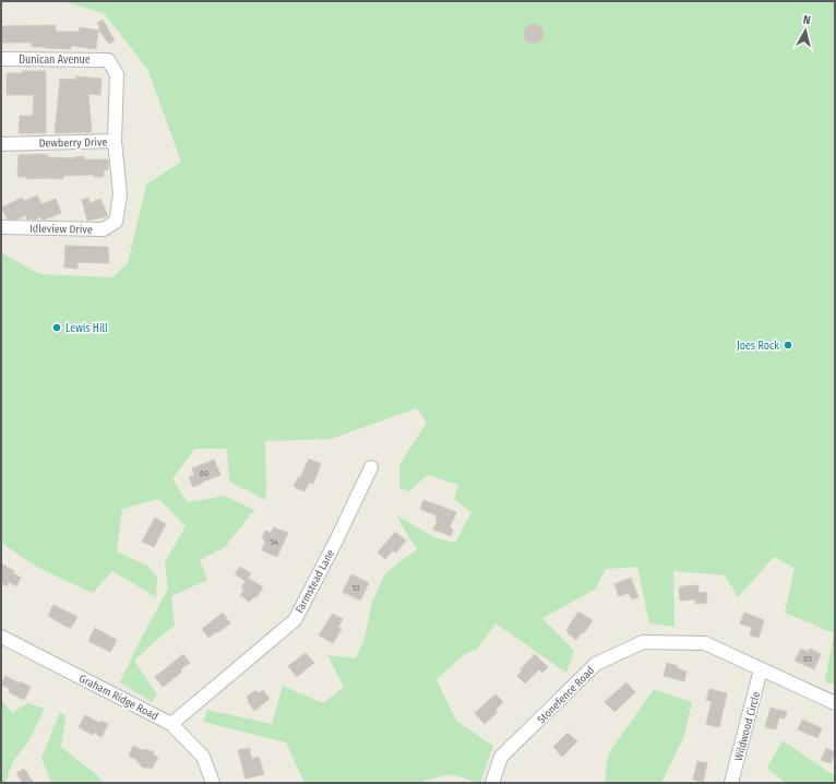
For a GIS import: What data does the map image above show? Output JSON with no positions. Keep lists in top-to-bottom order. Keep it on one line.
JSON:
{"streets":{"street":["Dunican Avenue","Dewberry Drive","Idleview Drive","Farmstead Lane","Stonefence Road","Graham Ridge Road","Wildwood Circle"]},"crossings":[["Dunican Avenue","Dewberry Drive"],["Dewberry Drive","Idleview Drive"],["Farmstead Lane","Graham Ridge Road"],["Stonefence Road","Wildwood Circle"]],"places":["Lewis Hill","Joes Rock"],"house_numbers":["60","54","53","85"],"north":"top"}
